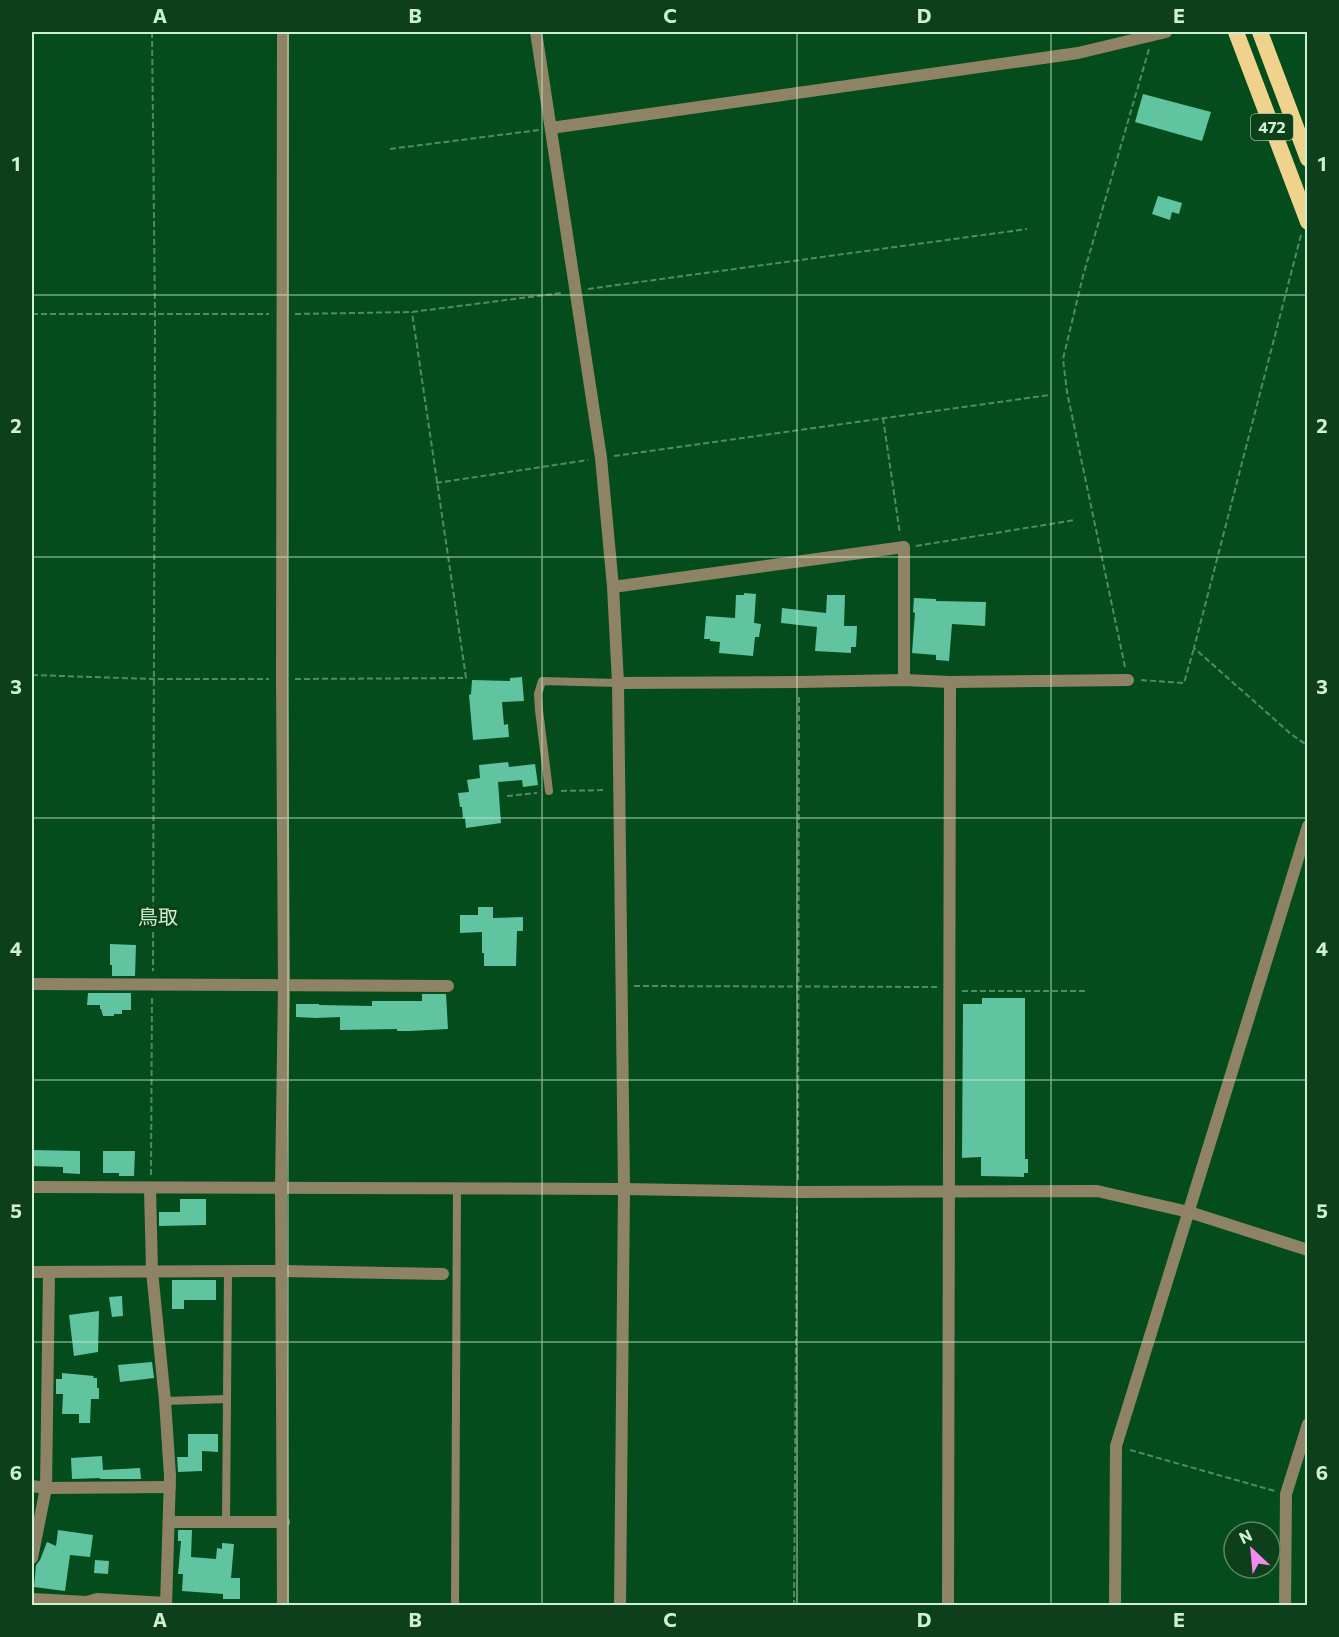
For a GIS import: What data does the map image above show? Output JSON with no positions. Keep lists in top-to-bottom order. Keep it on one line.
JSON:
{"streets":{"highway":["472"]},"districts":["鳥取"],"north":"top left","grid":{"columns":["A","B","C","D","E"],"rows":["1","2","3","4","5","6"]}}
